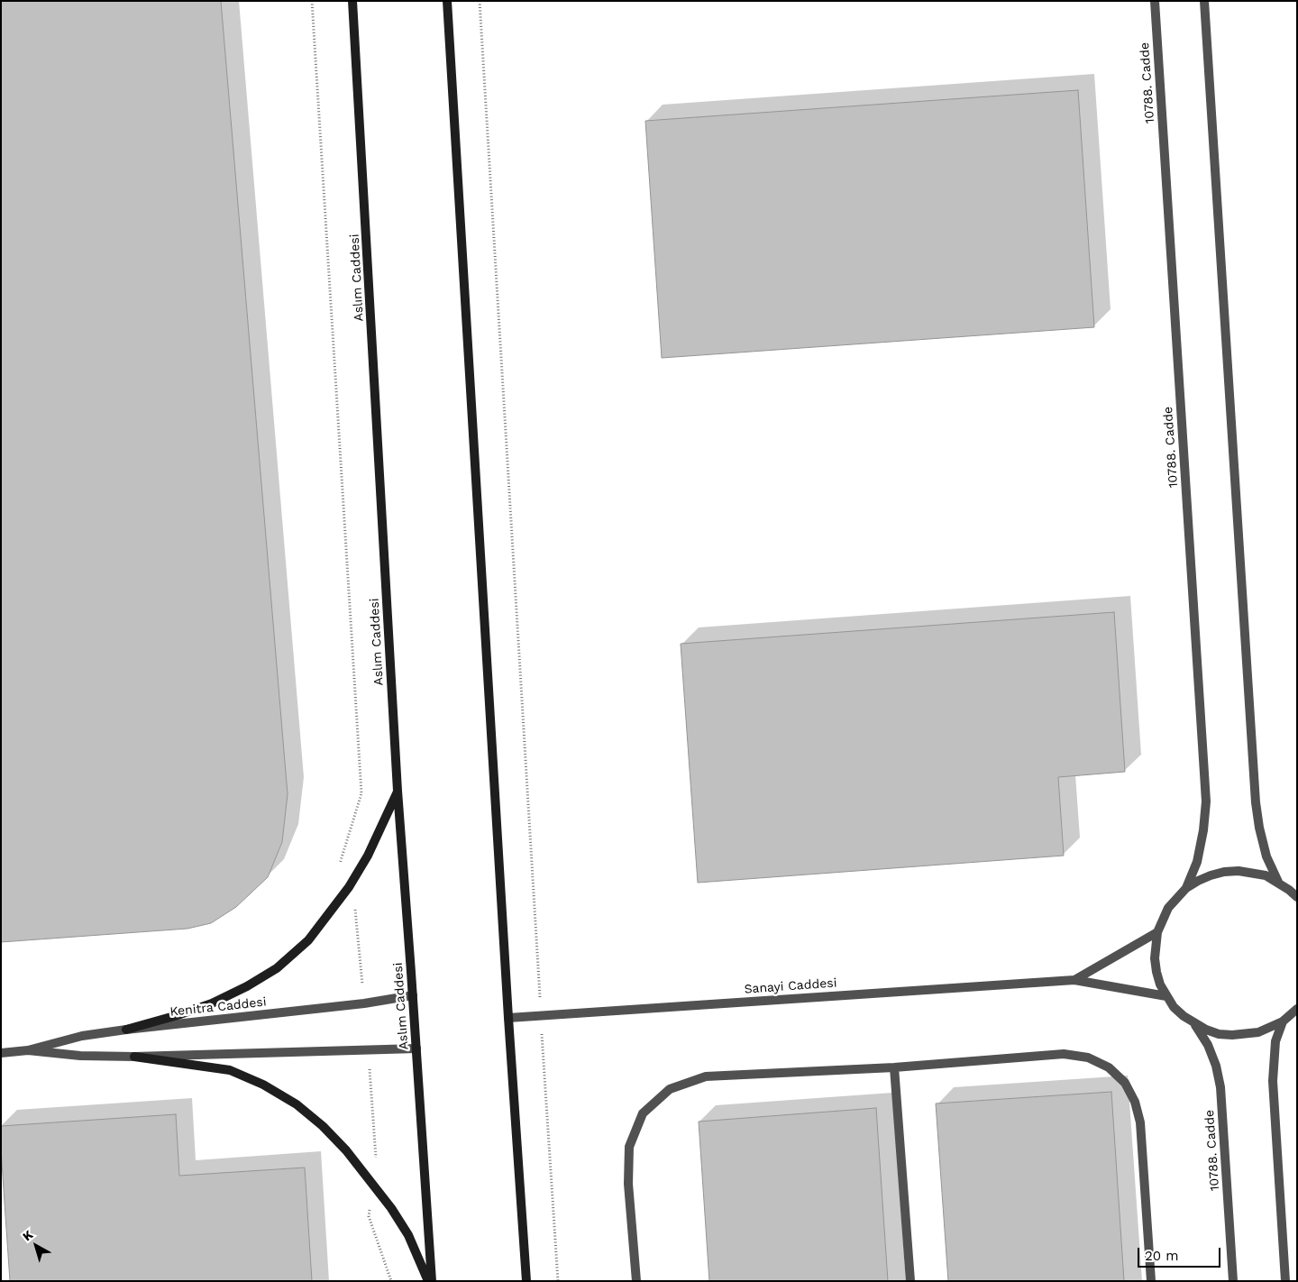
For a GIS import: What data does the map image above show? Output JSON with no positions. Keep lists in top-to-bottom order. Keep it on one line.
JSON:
{"streets":{"main road":["Aslım Caddesi"],"street":["10788. Cadde","Sanayi Caddesi","Kenitra Caddesi"]},"crossings":[["Aslım Caddesi","Kenitra Caddesi"]],"scale_bar":"20 m","north":"top left"}
